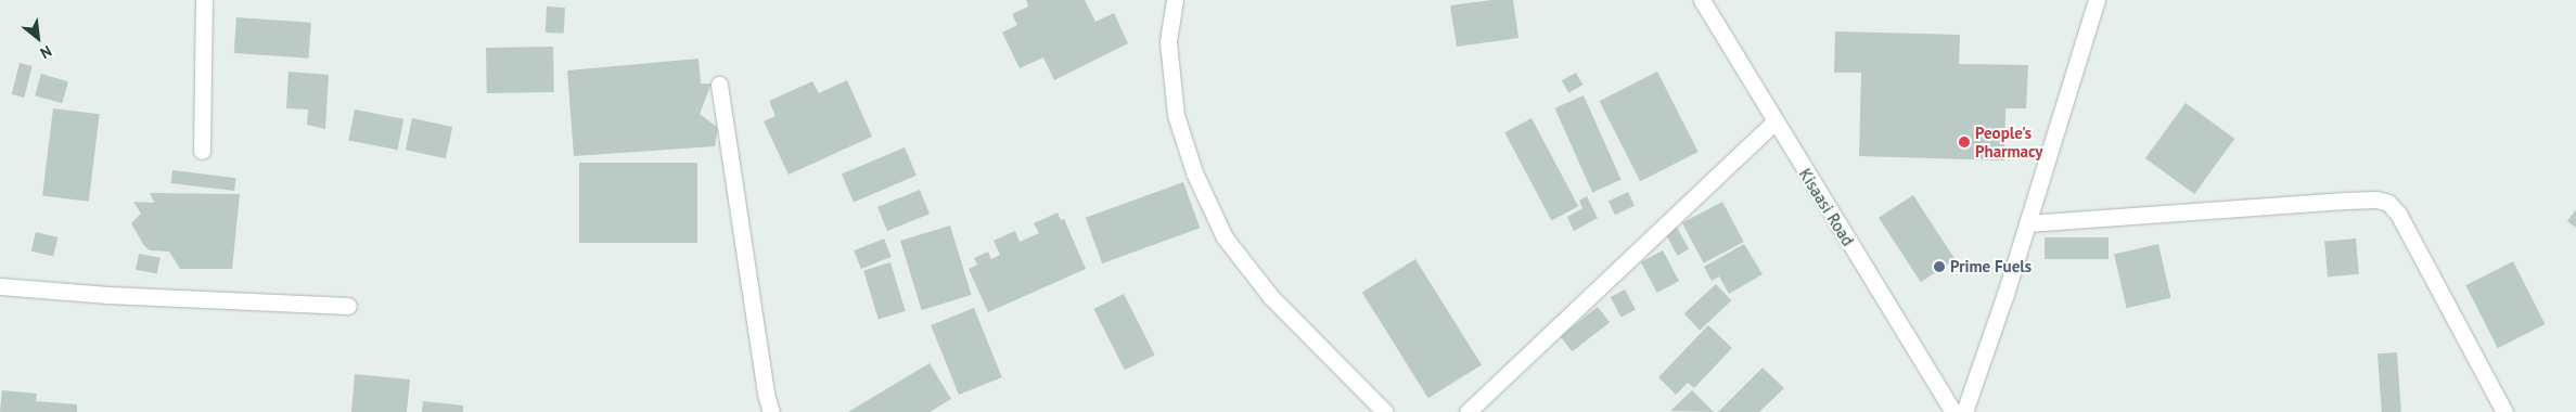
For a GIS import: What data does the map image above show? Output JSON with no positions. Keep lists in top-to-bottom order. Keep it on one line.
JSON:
{"streets":{"street":["Kisaasi Road"]},"places":["People's Pharmacy","Prime Fuels"],"north":"bottom right"}
